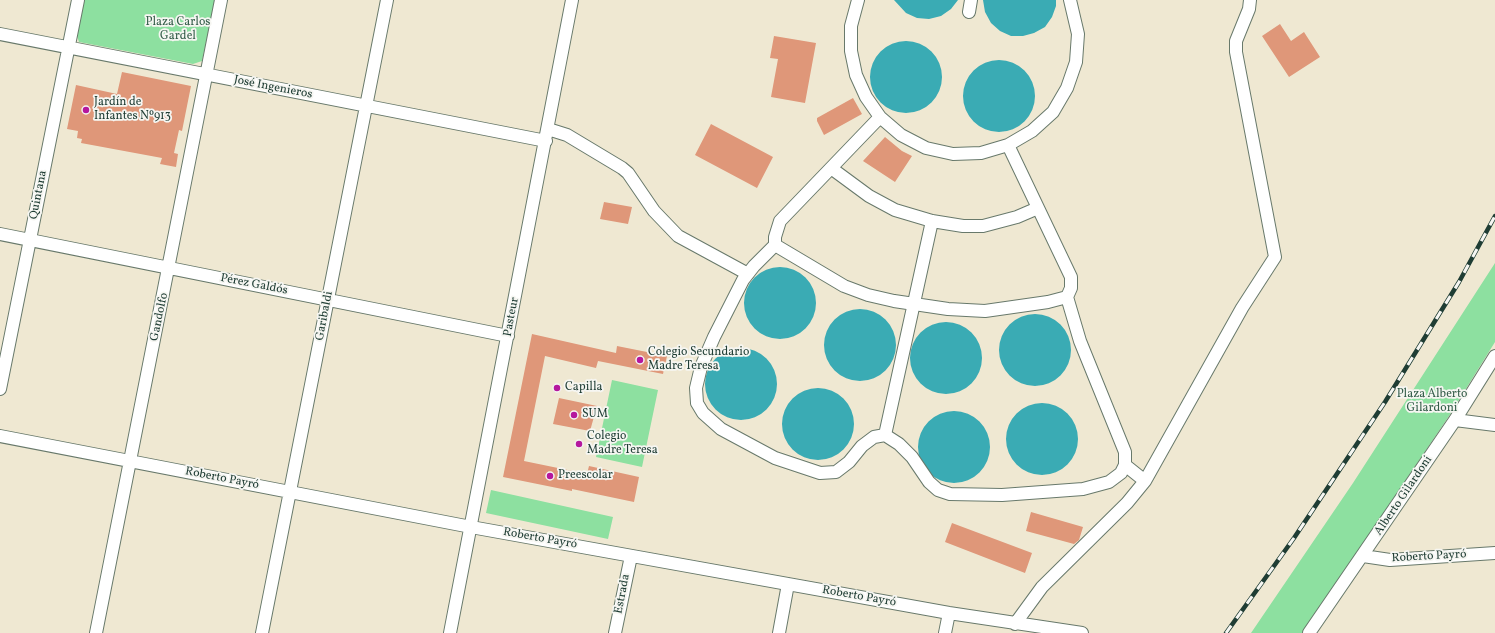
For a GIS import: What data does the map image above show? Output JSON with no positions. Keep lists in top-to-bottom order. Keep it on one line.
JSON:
{"streets":{"street":["José Ingenieros","Quintana","Pérez Galdós","Garibaldi","Gandolfo","Pasteur","Roberto Payró","Alberto Gilardoni","Estrada"]},"crossings":[["José Ingenieros","Quintana"],["José Ingenieros","Garibaldi"],["José Ingenieros","Gandolfo"],["José Ingenieros","Pasteur"],["Quintana","Pérez Galdós"],["Pérez Galdós","Garibaldi"],["Pérez Galdós","Gandolfo"],["Pérez Galdós","Pasteur"],["Garibaldi","Roberto Payró"],["Gandolfo","Roberto Payró"],["Pasteur","Roberto Payró"],["Roberto Payró","Alberto Gilardoni"],["Roberto Payró","Estrada"]],"parks":["Plaza Carlos Gardel","Plaza Alberto Gilardoni"],"places":["Jardín de Infantes Nº913","Colegio Secundario Madre Teresa","Capilla","SUM","Colegio Madre Teresa","Preescolar"]}
